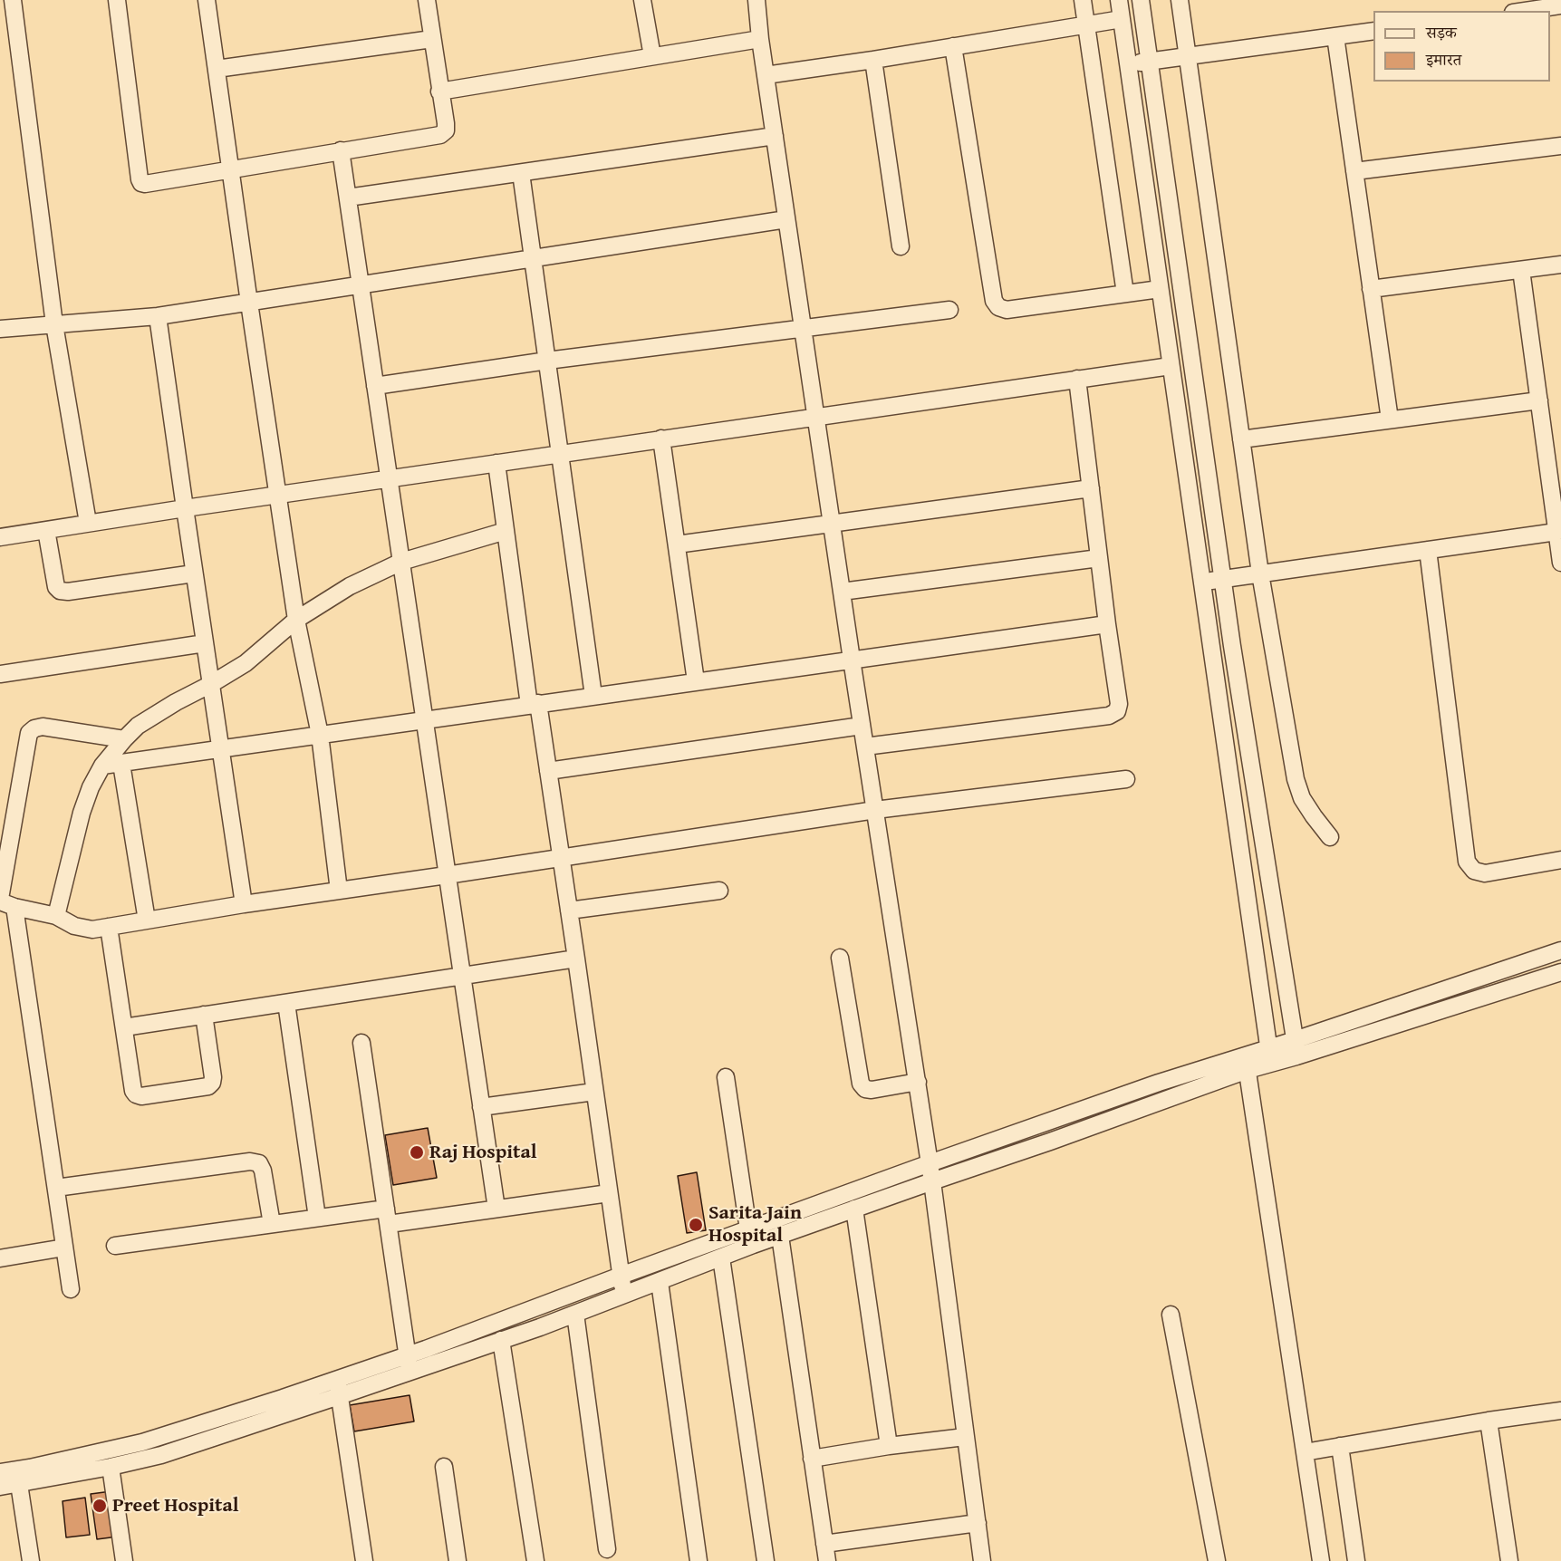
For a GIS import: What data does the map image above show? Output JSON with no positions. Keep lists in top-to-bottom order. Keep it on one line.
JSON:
{"places":["Raj Hospital","Sarita Jain Hospital","Preet Hospital"],"legend":["सड़क","इमारत"]}
